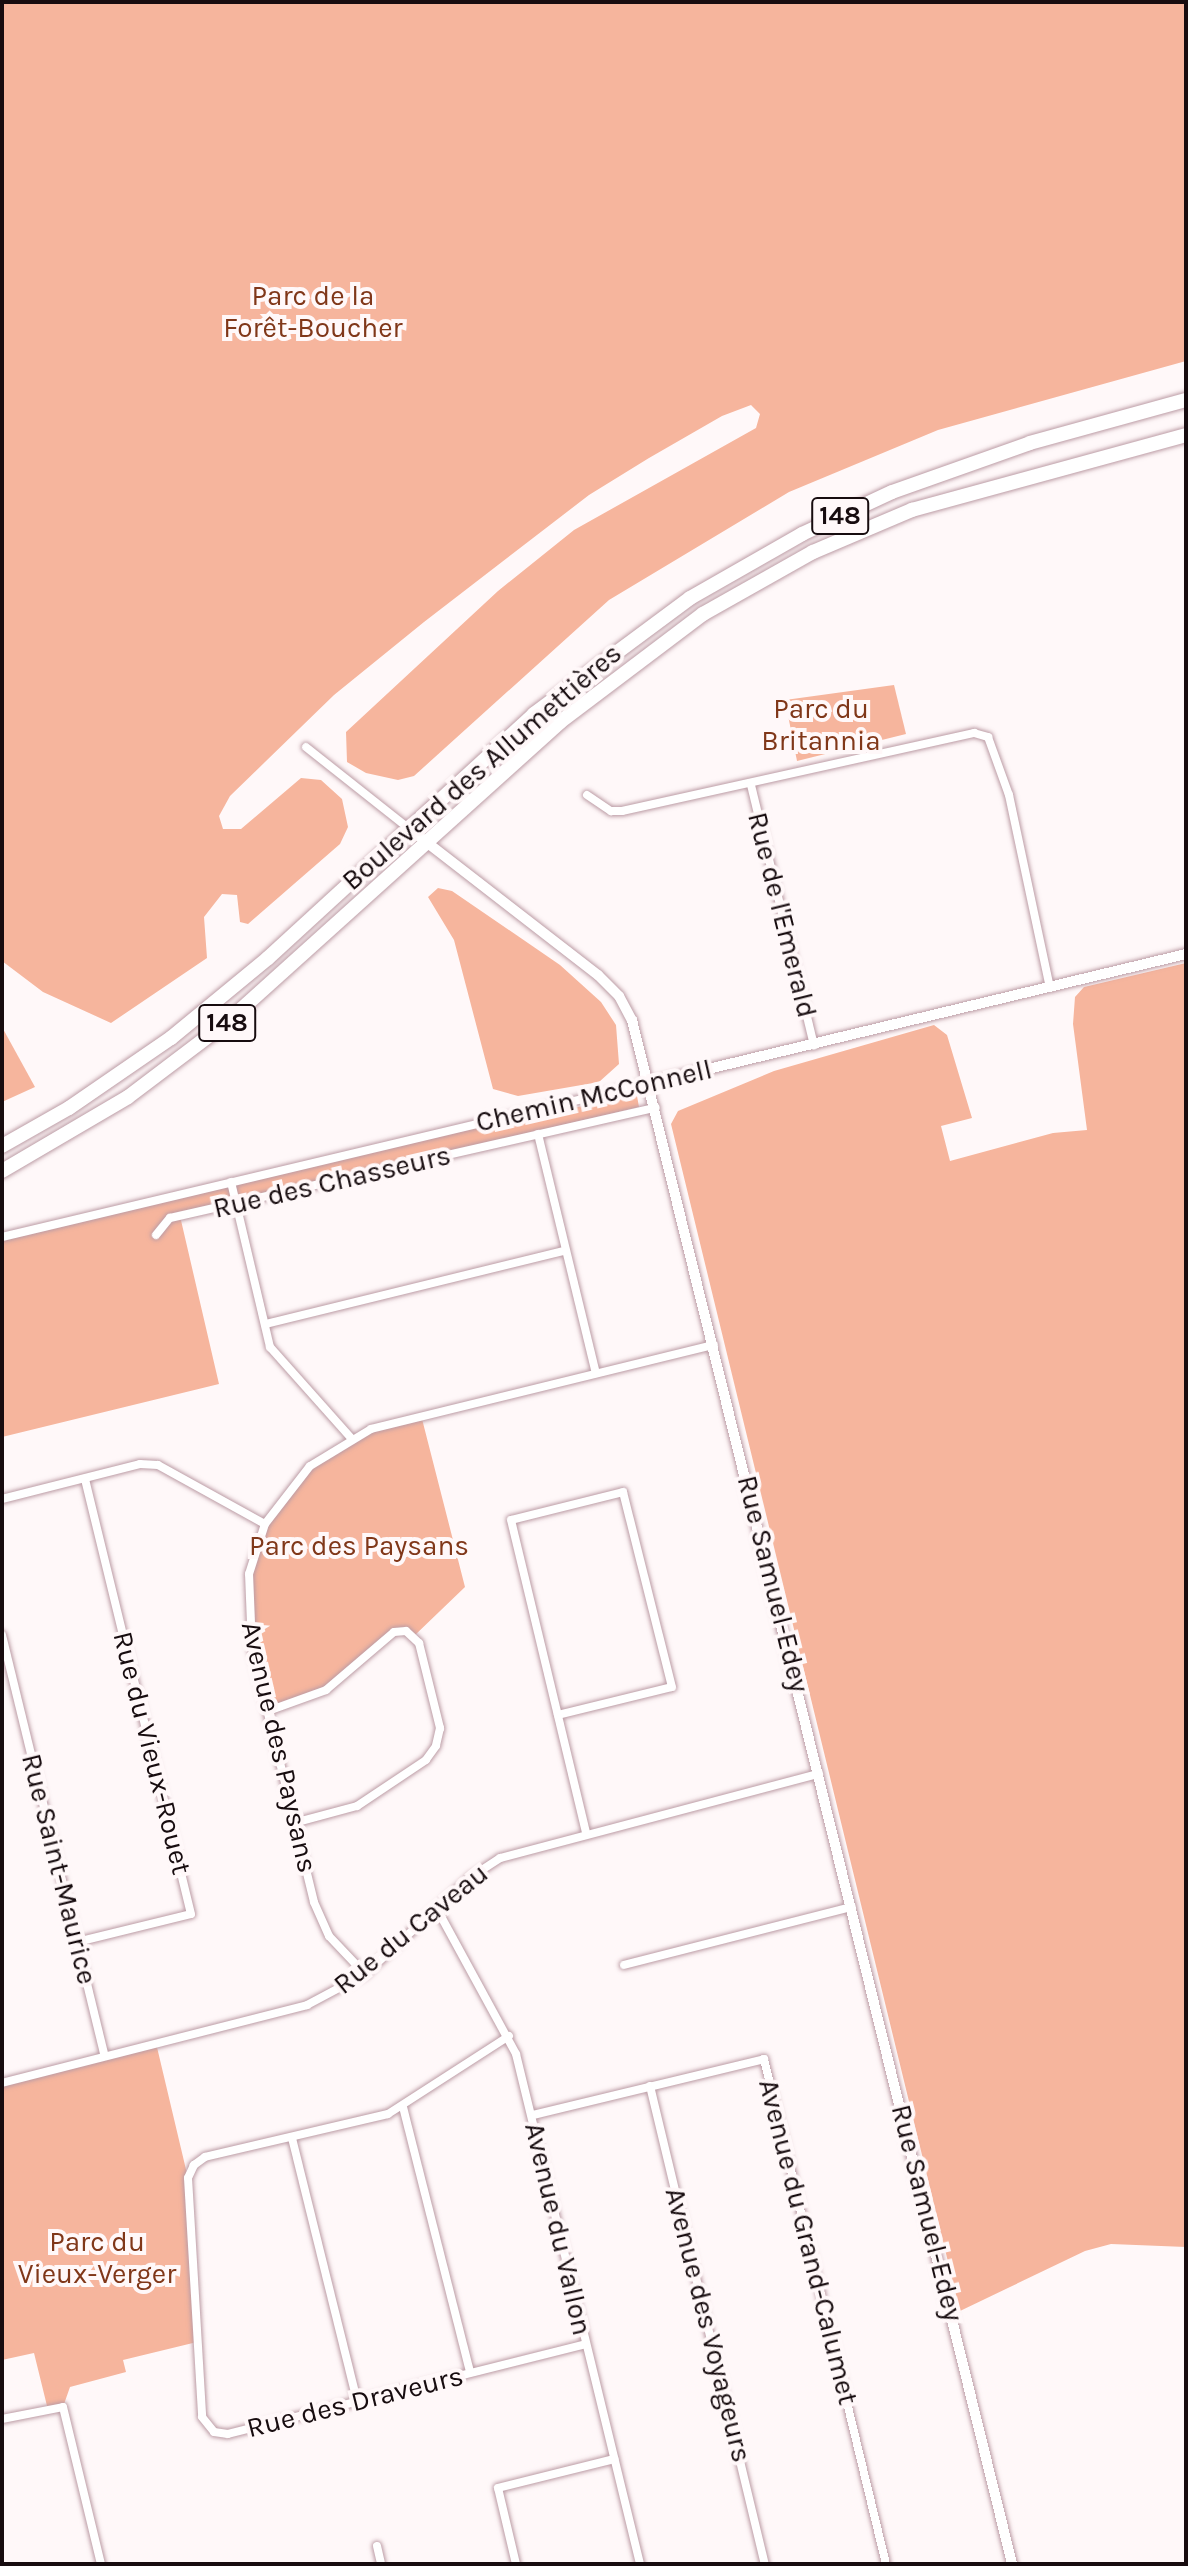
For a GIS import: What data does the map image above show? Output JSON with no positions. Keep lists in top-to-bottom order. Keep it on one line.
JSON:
{"streets":{"highway":["148","Boulevard des Allumettières"],"street":["Rue de l'Emerald","Chemin McConnell","Rue des Chasseurs","Rue Samuel-Edey","Avenue des Paysans","Rue du Vieux-Rouet","Rue Saint-Maurice","Rue du Caveau","Avenue du Vallon","Avenue du Grand-Calumet","Avenue des Voyageurs","Rue des Draveurs"]},"crossings":[["Boulevard des Allumettières","Rue Samuel-Edey"],["Rue de l'Emerald","Chemin McConnell"],["Chemin McConnell","Rue Samuel-Edey"],["Rue des Chasseurs","Rue Samuel-Edey"],["Rue Samuel-Edey","Avenue des Paysans"],["Rue Samuel-Edey","Rue du Caveau"],["Avenue des Paysans","Rue du Caveau"],["Rue du Vieux-Rouet","Rue Saint-Maurice"],["Rue Saint-Maurice","Rue du Caveau"],["Rue du Caveau","Avenue du Vallon"],["Avenue du Vallon","Avenue du Grand-Calumet"],["Avenue du Vallon","Rue des Draveurs"],["Avenue du Grand-Calumet","Avenue des Voyageurs"]],"parks":["Parc de la Forêt-Boucher","Parc du Britannia","Parc des Paysans","Parc du Vieux-Verger"]}
